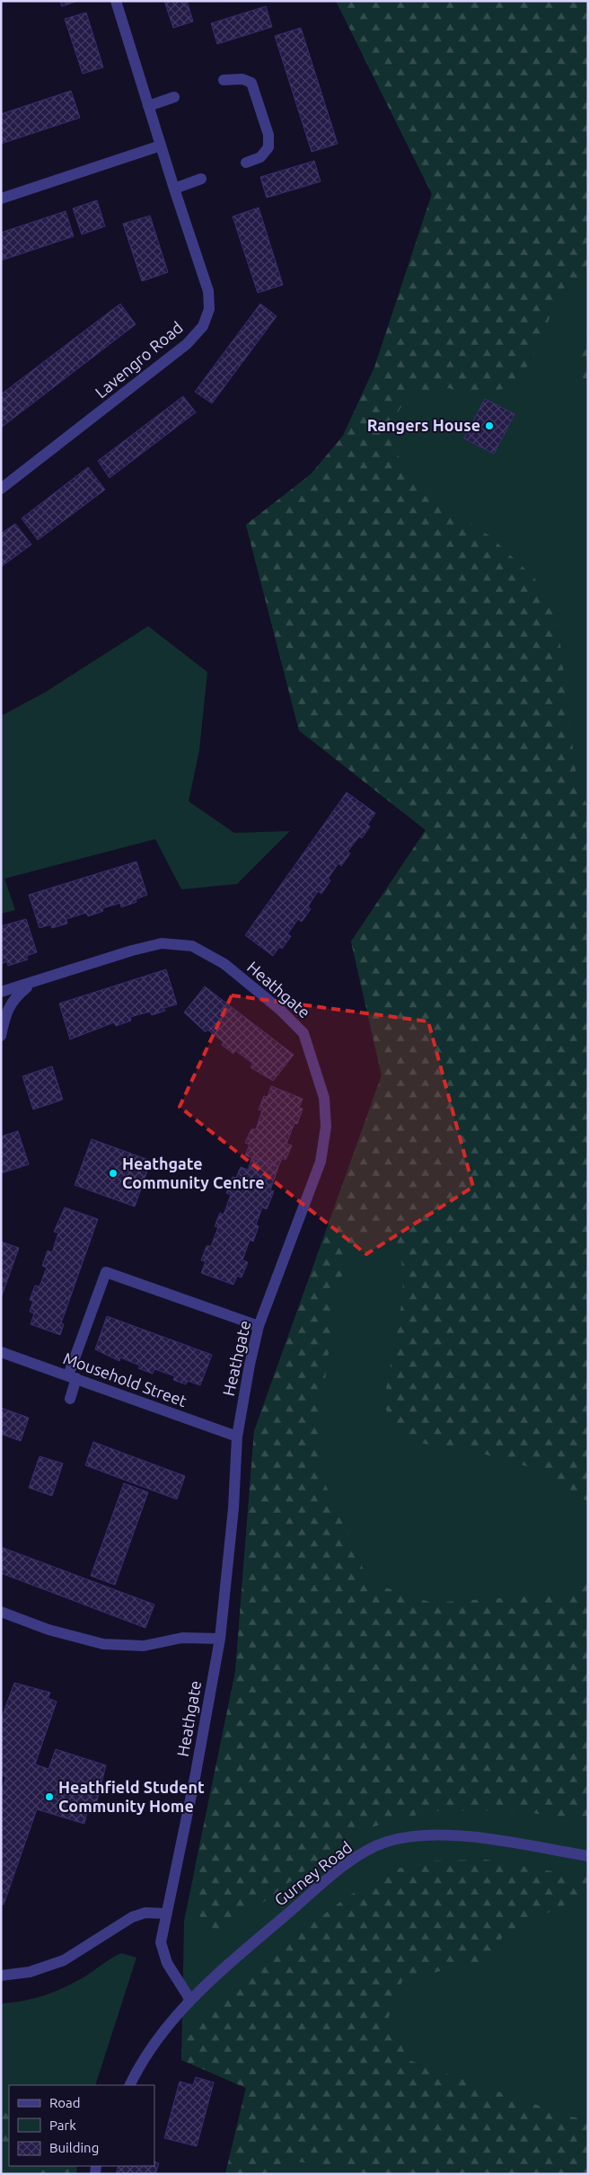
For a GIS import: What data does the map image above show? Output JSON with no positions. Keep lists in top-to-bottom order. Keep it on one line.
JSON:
{"streets":{"street":["Lavengro Road","Heathgate","Mousehold Street","Gurney Road"]},"crossings":[["Heathgate","Mousehold Street"],["Heathgate","Gurney Road"]],"places":["Rangers House","Heathgate Community Centre","Heathfield Student Community Home"],"legend":["Road","Park","Building"]}
